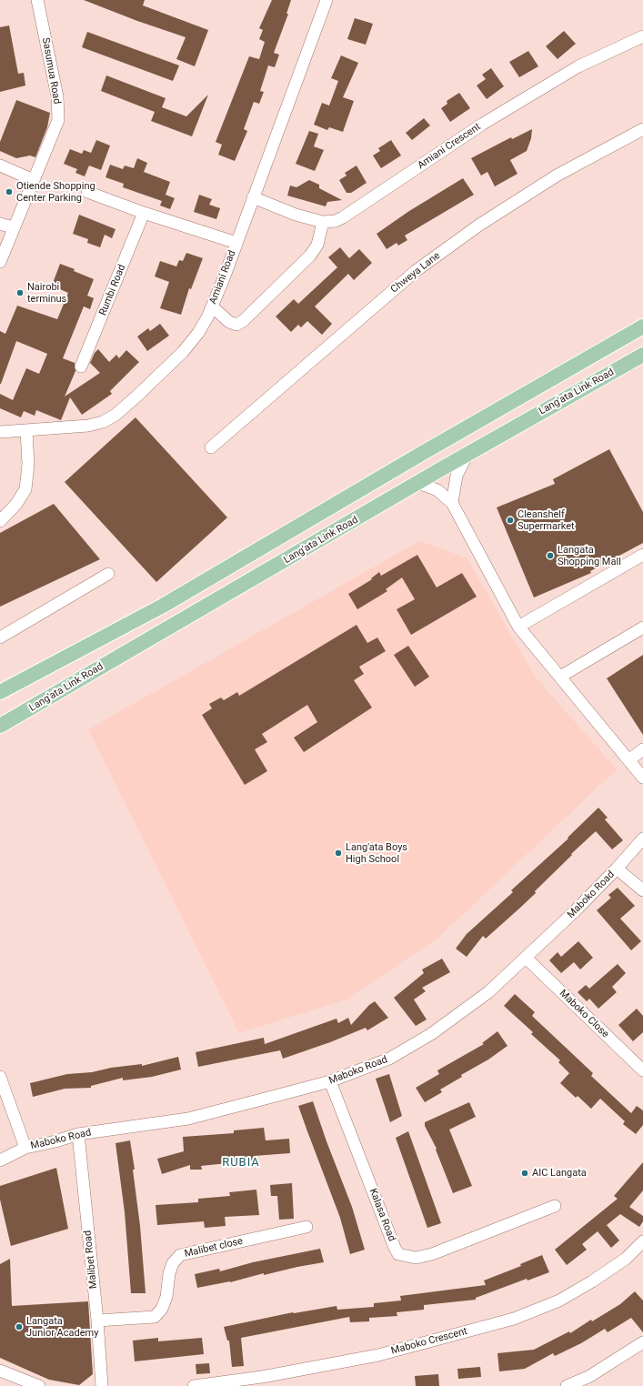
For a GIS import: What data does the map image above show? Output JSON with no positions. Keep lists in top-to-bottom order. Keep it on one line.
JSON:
{"streets":{"main road":["Lang'ata Link Road"],"street":["Sasumua Road","Amiani Crescent","Chweya Lane","Amiani Road","Rumbi Road","Maboko Road","Maboko Close","Kalasa Road","Malibet close","Malibet Road","Maboko Crescent"]},"crossings":[["Amiani Crescent","Amiani Road"],["Maboko Road","Maboko Close"],["Maboko Road","Kalasa Road"],["Maboko Road","Malibet Road"],["Malibet close","Malibet Road"]],"districts":["RUBIA"],"places":["Otiende Shopping Center Parking","Nairobi terminus","Cleanshelf Supermarket","Langata Shopping Mall","Lang'ata Boys High School","AIC Langata","Langata Junior Academy"]}
